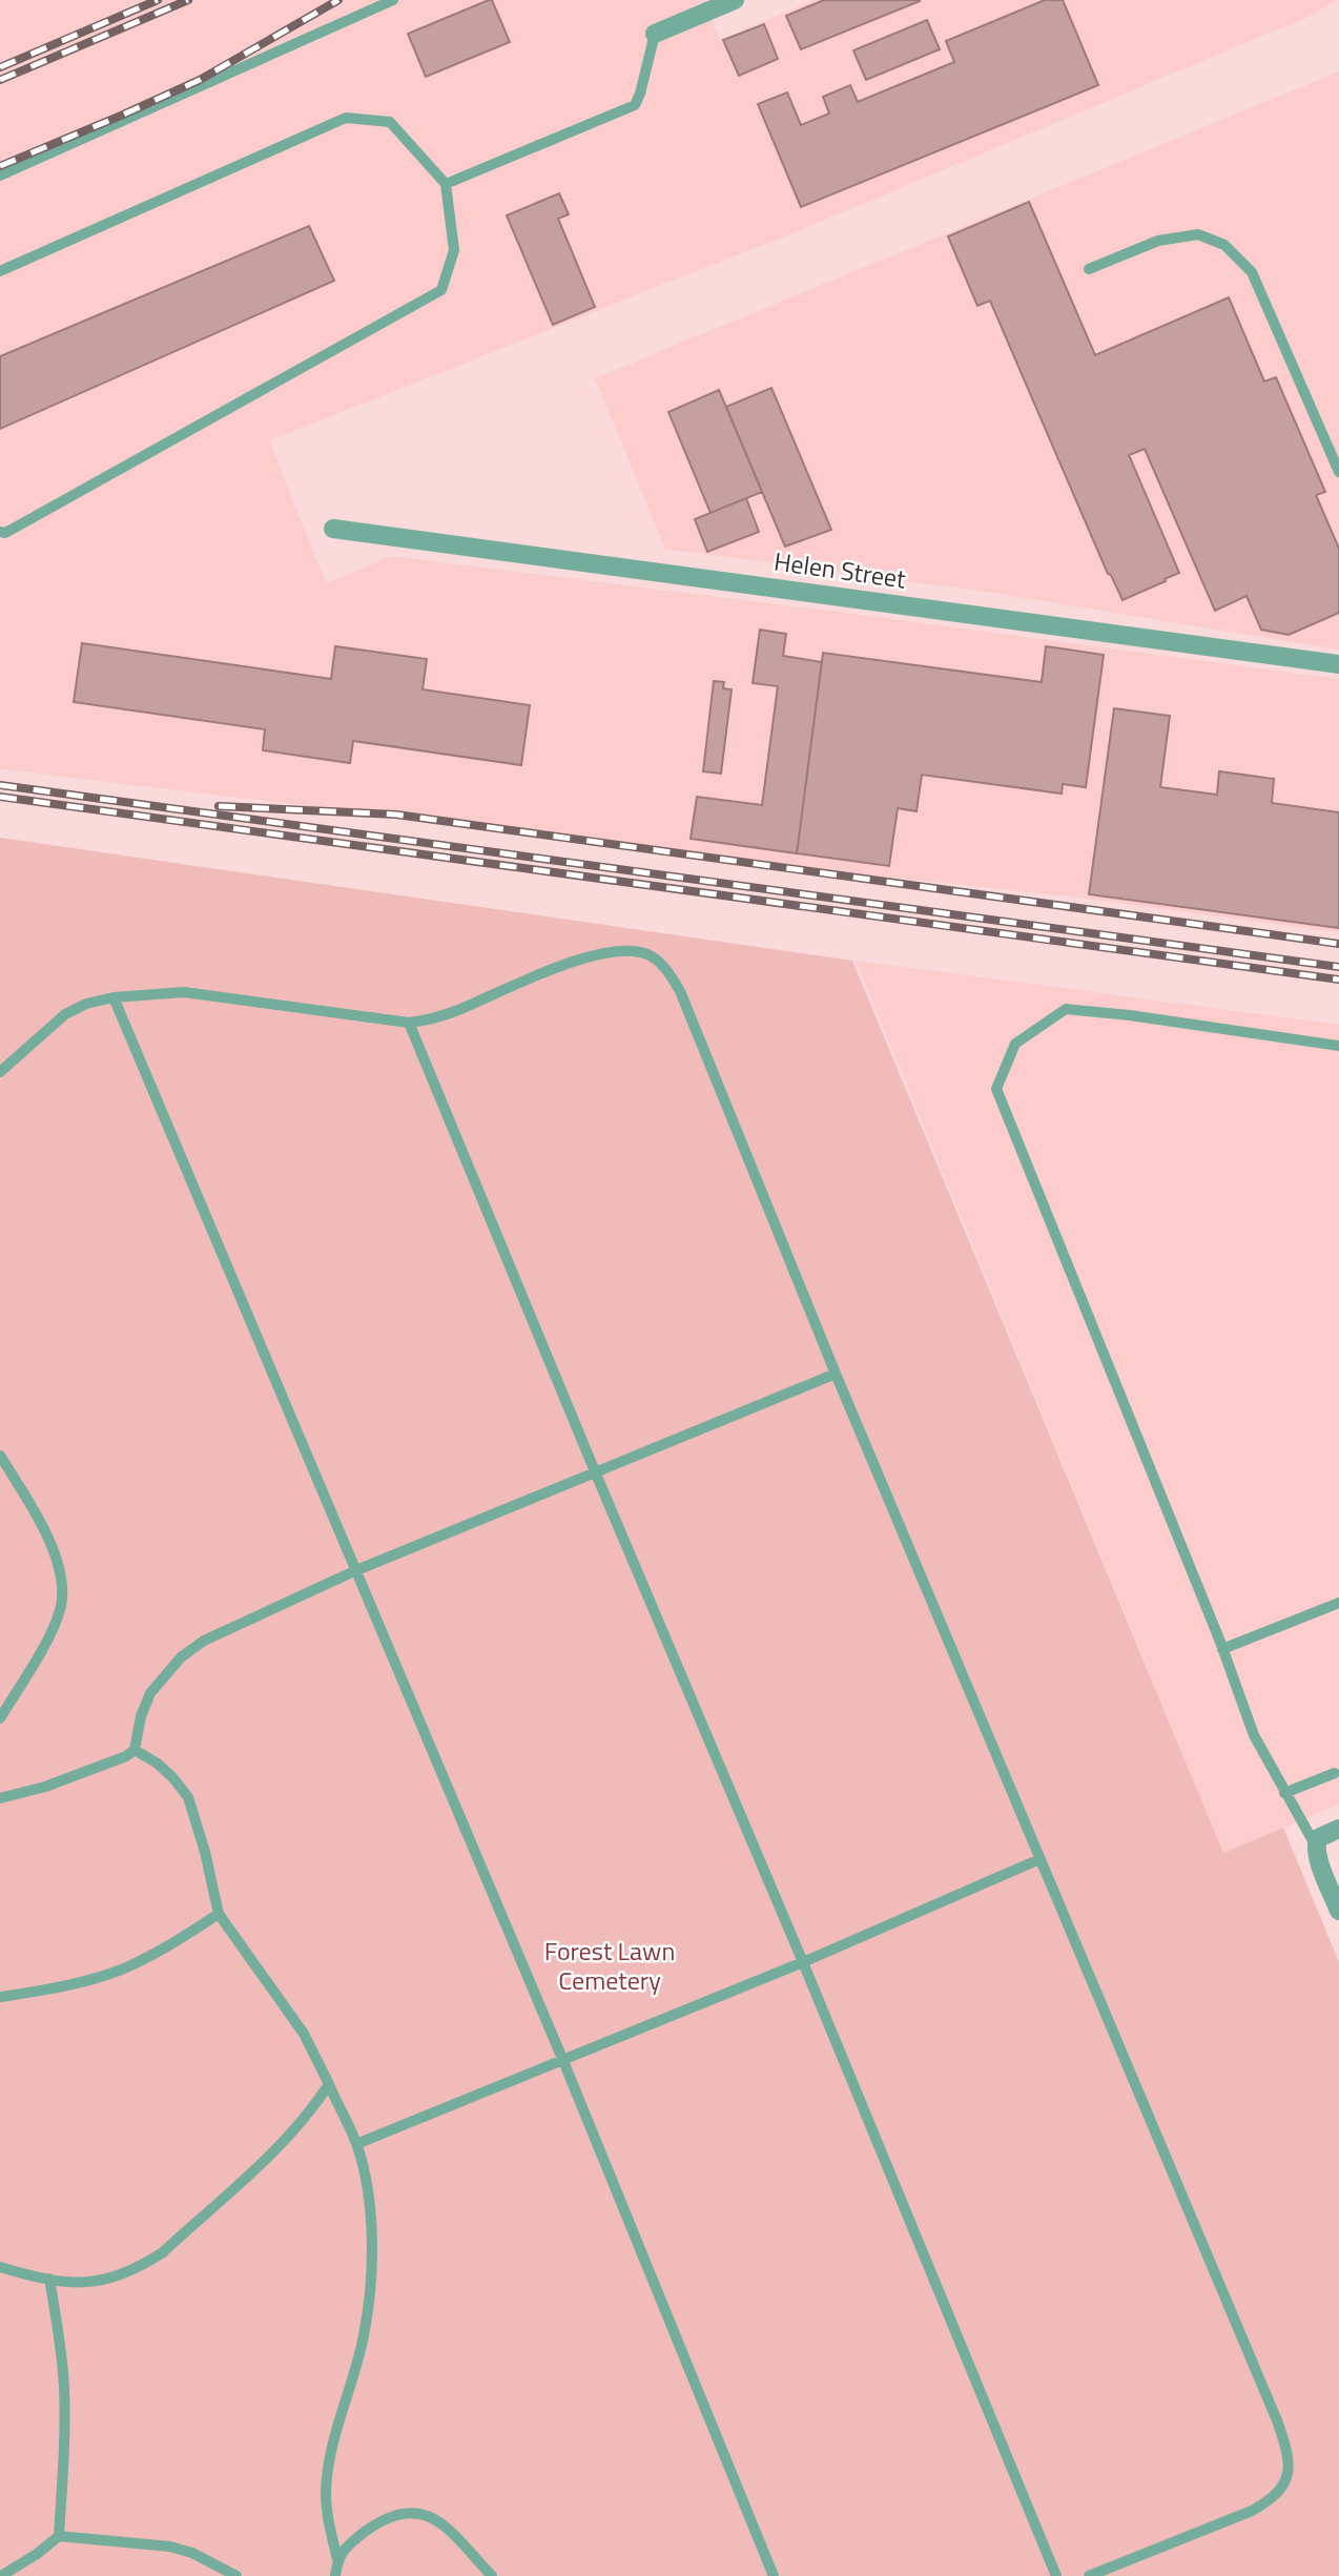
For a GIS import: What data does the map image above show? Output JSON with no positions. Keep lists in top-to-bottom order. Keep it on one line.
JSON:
{"streets":{"street":["Helen Street"]},"parks":["Forest Lawn Cemetery"]}
